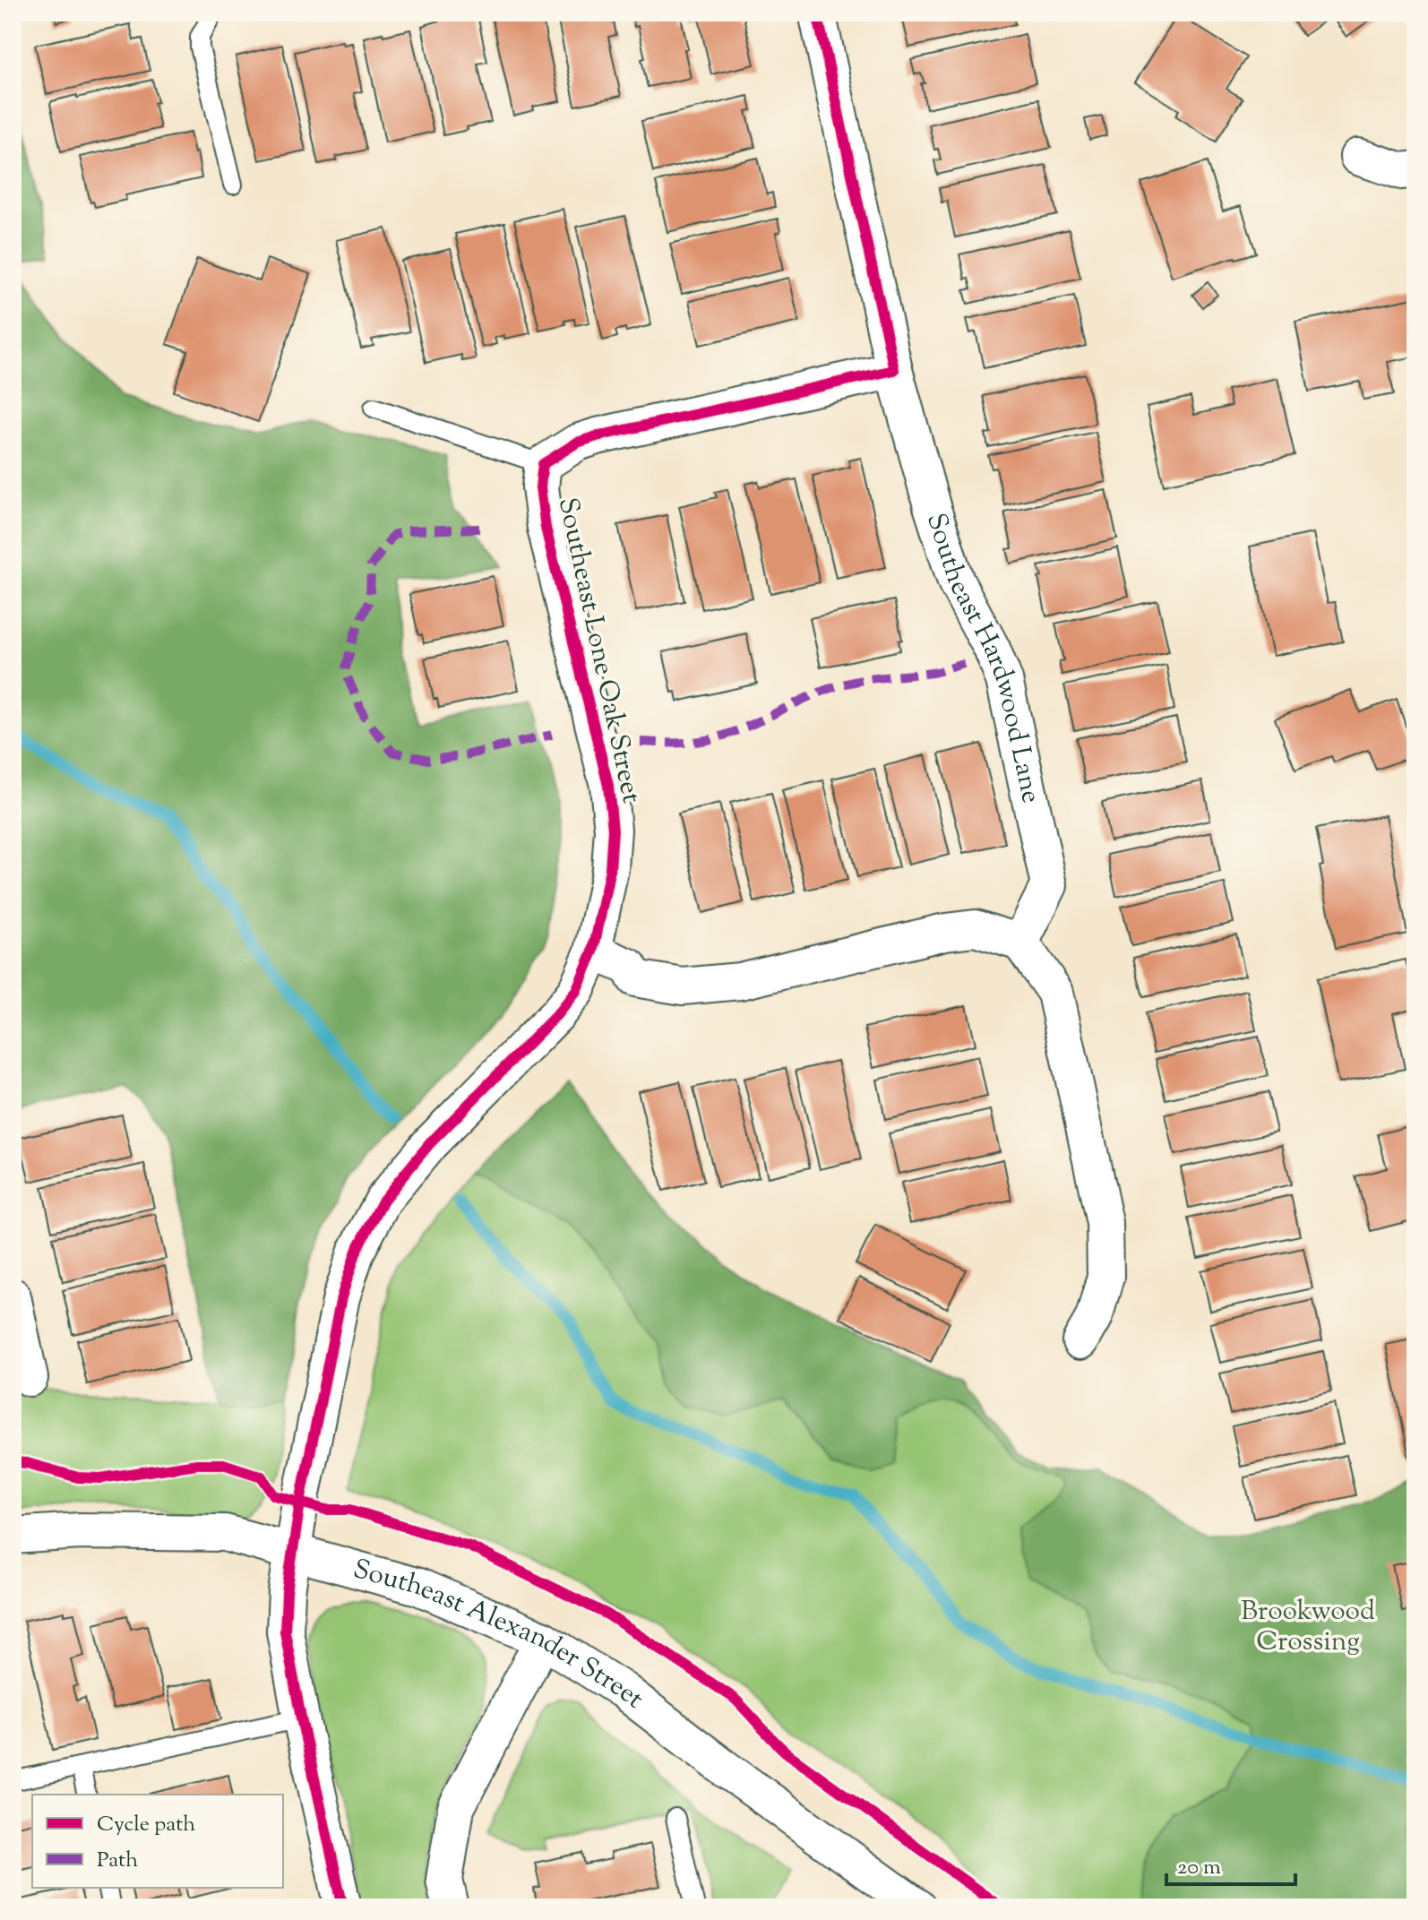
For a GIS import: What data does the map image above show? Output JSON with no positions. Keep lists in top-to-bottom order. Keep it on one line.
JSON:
{"streets":{"street":["Southeast Lone Oak Street","Southeast Hardwood Lane","Southeast Alexander Street"]},"crossings":[["Southeast Lone Oak Street","Southeast Hardwood Lane"],["Southeast Lone Oak Street","Southeast Alexander Street"]],"parks":["Brookwood Crossing"],"legend":["Cycle path","Path"],"scale_bar":"20 m"}
